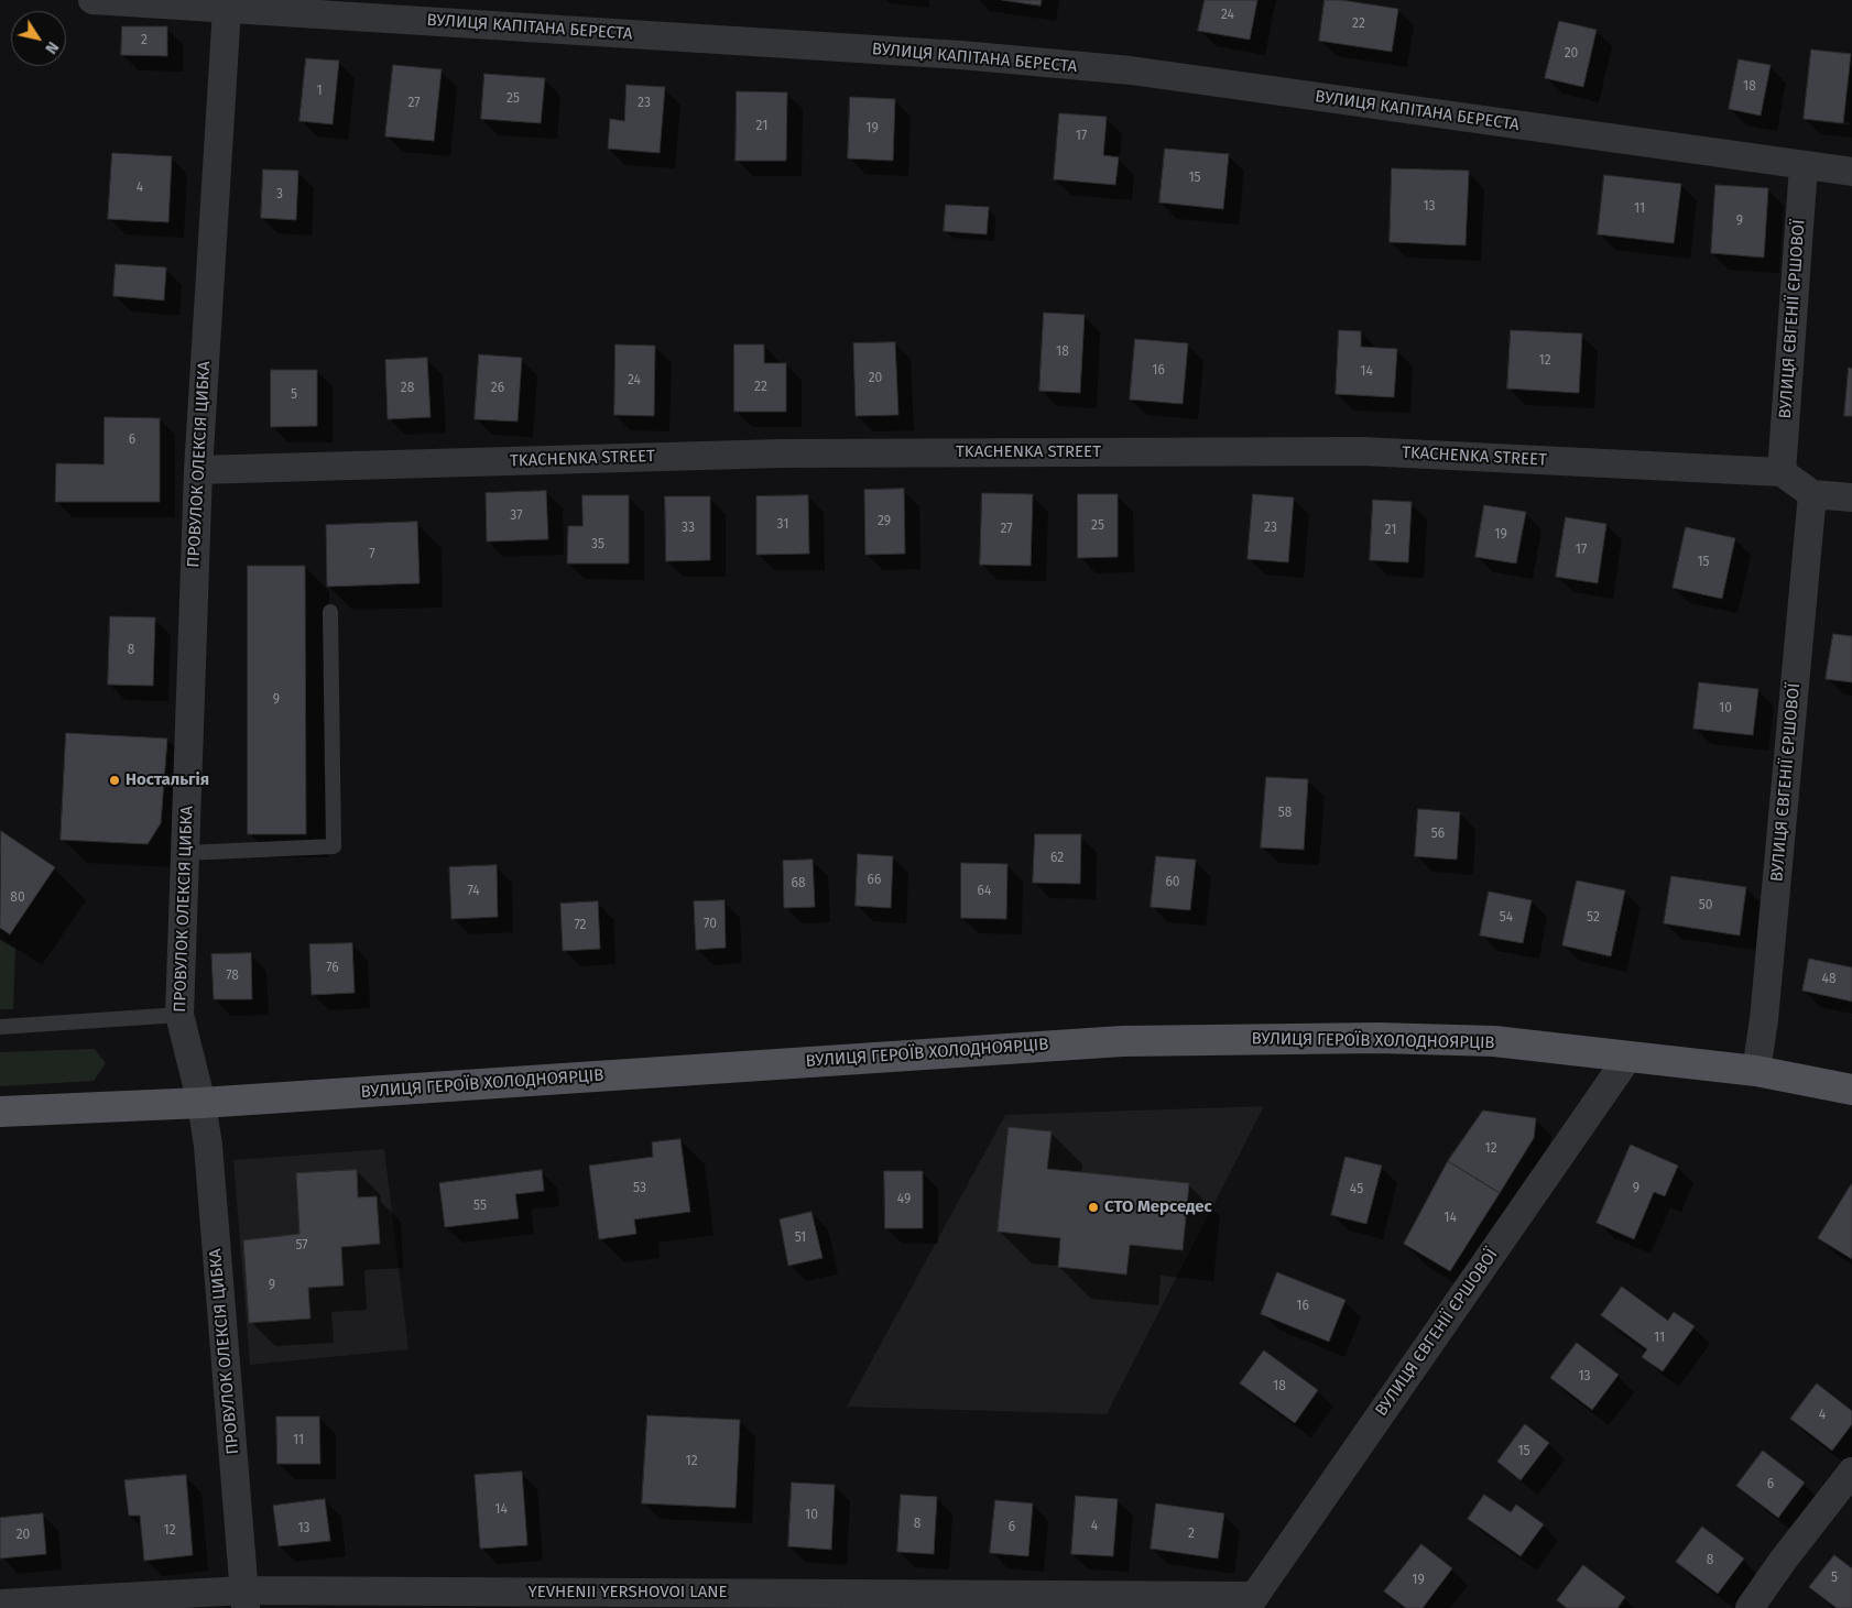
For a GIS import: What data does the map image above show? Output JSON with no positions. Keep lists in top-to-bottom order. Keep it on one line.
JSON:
{"streets":{"main road":["ВУЛИЦЯ ГЕРОЇВ ХОЛОДНОЯРЦІВ"],"street":["ВУЛИЦЯ КАПІТАНА БЕРЕСТА","ВУЛИЦЯ ЄВГЕНІЇ ЄРШОВОЇ","TKACHENKA STREET","ПРОВУЛОК ОЛЕКСІЯ ЦИБКА","YEVHENII YERSHOVOI LANE"]},"crossings":[["ВУЛИЦЯ КАПІТАНА БЕРЕСТА","ВУЛИЦЯ ЄВГЕНІЇ ЄРШОВОЇ"],["ВУЛИЦЯ КАПІТАНА БЕРЕСТА","ПРОВУЛОК ОЛЕКСІЯ ЦИБКА"],["ВУЛИЦЯ ЄВГЕНІЇ ЄРШОВОЇ","TKACHENKA STREET"],["ВУЛИЦЯ ЄВГЕНІЇ ЄРШОВОЇ","ВУЛИЦЯ ГЕРОЇВ ХОЛОДНОЯРЦІВ"],["ВУЛИЦЯ ЄВГЕНІЇ ЄРШОВОЇ","YEVHENII YERSHOVOI LANE"],["TKACHENKA STREET","ПРОВУЛОК ОЛЕКСІЯ ЦИБКА"],["ПРОВУЛОК ОЛЕКСІЯ ЦИБКА","ВУЛИЦЯ ГЕРОЇВ ХОЛОДНОЯРЦІВ"],["ПРОВУЛОК ОЛЕКСІЯ ЦИБКА","YEVHENII YERSHOVOI LANE"]],"places":["Ностальгія","СТО Мерседес"],"house_numbers":["24","22","2","20","18","1","25","27","23","21","19","17","15","4","3","13","11","9","18","12","16","14","20","24","22","28","26","5","6","37","29","31","25","33","23","27","21","19","35","17","7","15","8","9","10","58","56","62","66","60","68","74","64","80","50","54","52","70","72","76","78","48","12","53","9","45","49","55","14","51","57","9","16","11","13","18","4","11","15","12","6","14","10","8","4","6","13","12","2","20","8","5","19"],"north":"bottom right"}
